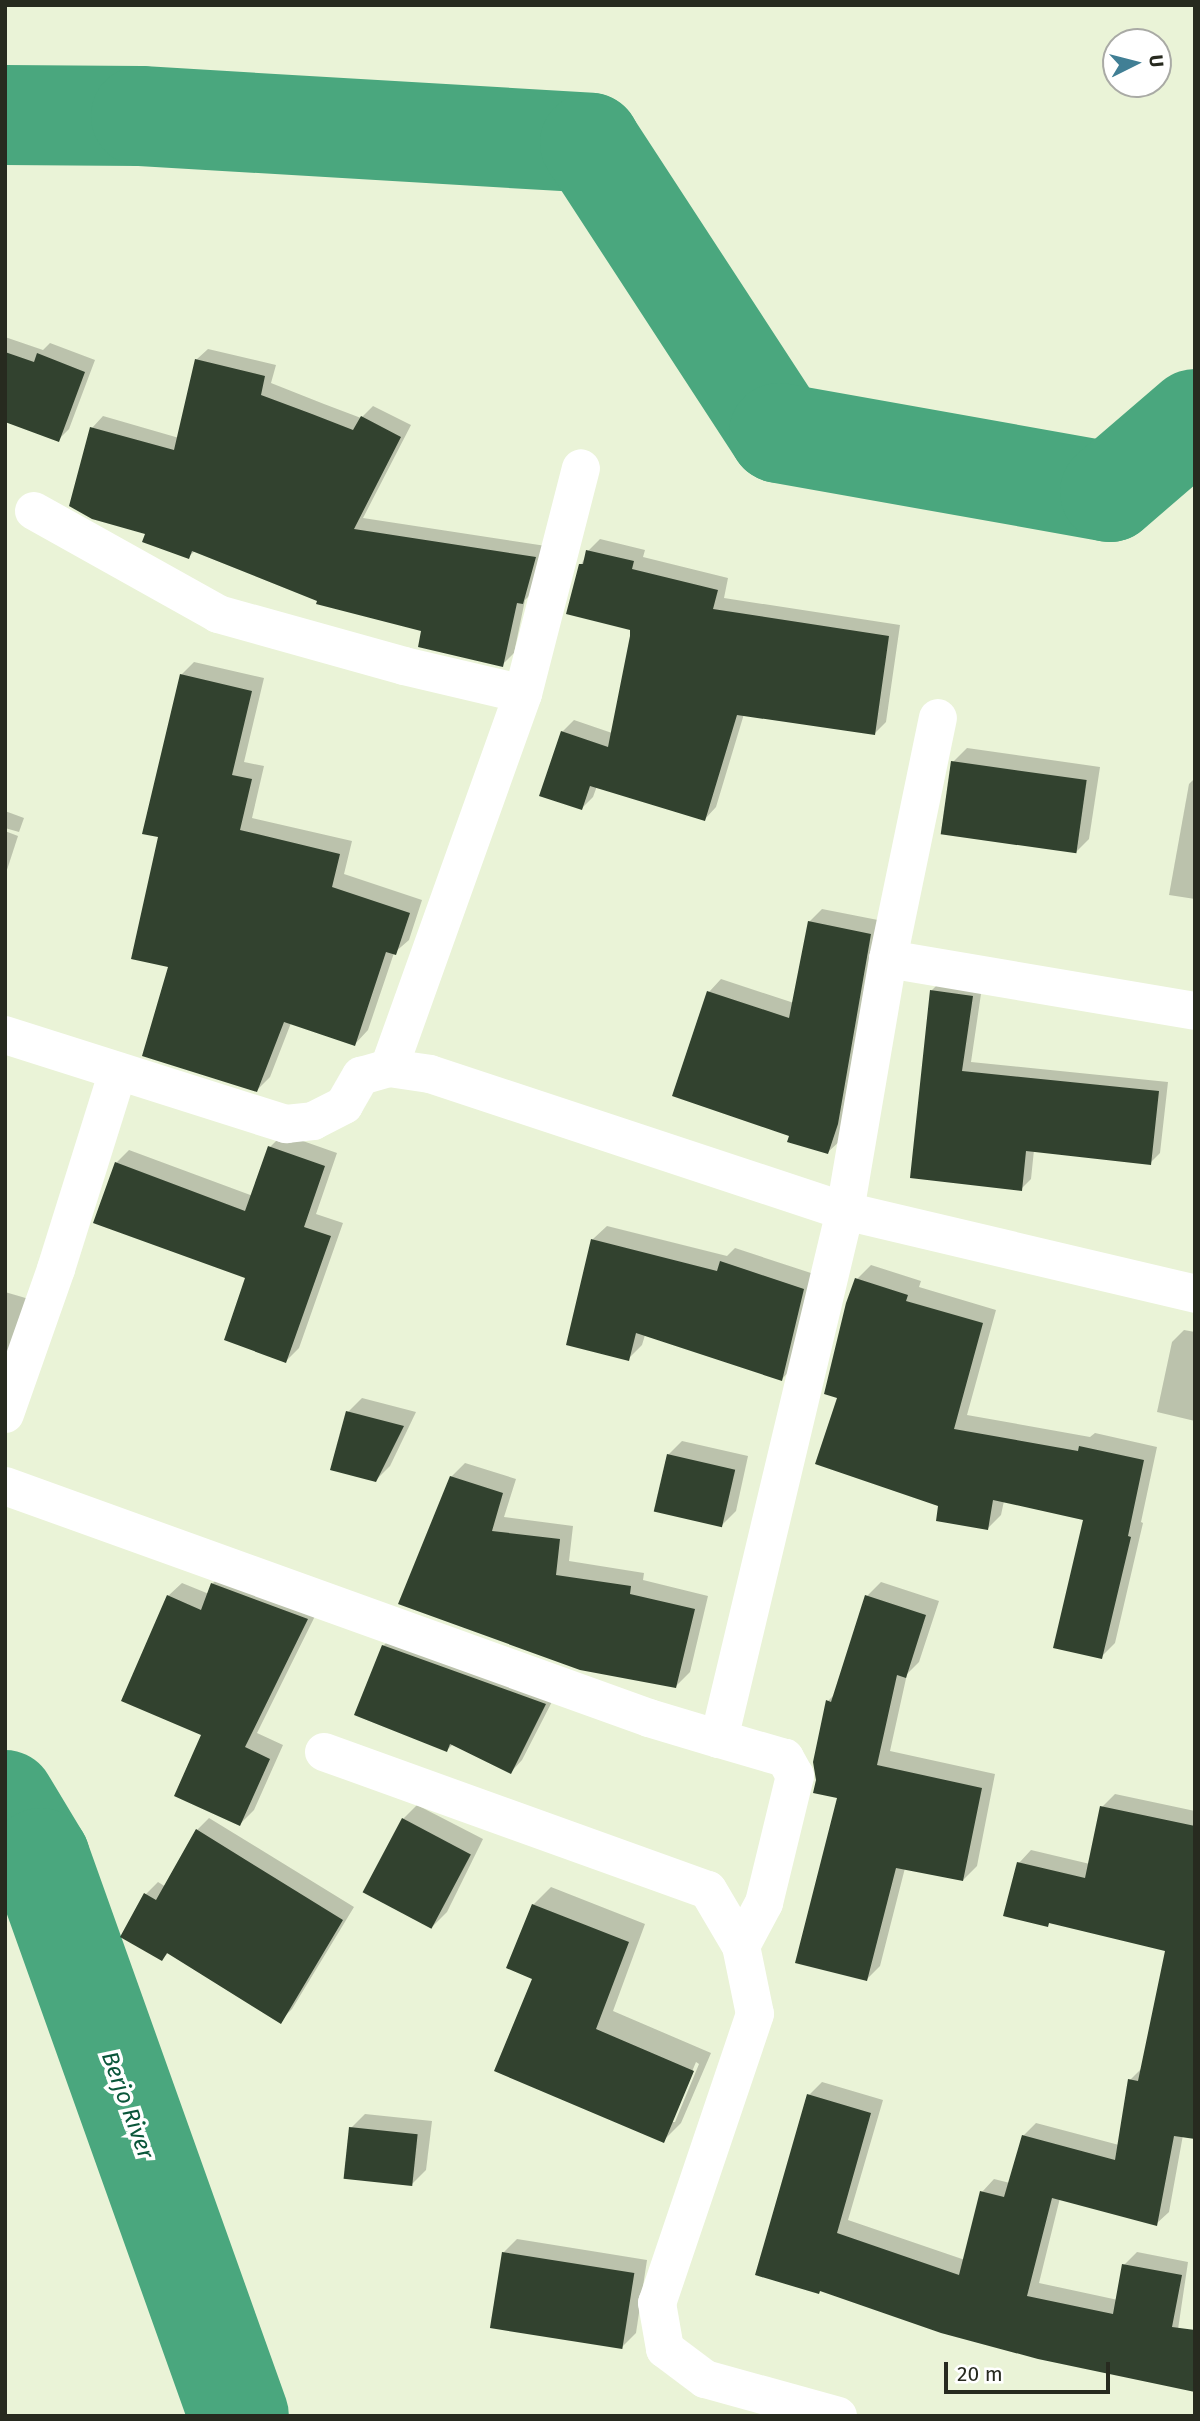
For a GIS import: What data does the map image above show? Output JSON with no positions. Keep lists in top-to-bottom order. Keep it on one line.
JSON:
{"water":["Berjo River"],"scale_bar":"20 m","north":"right"}
